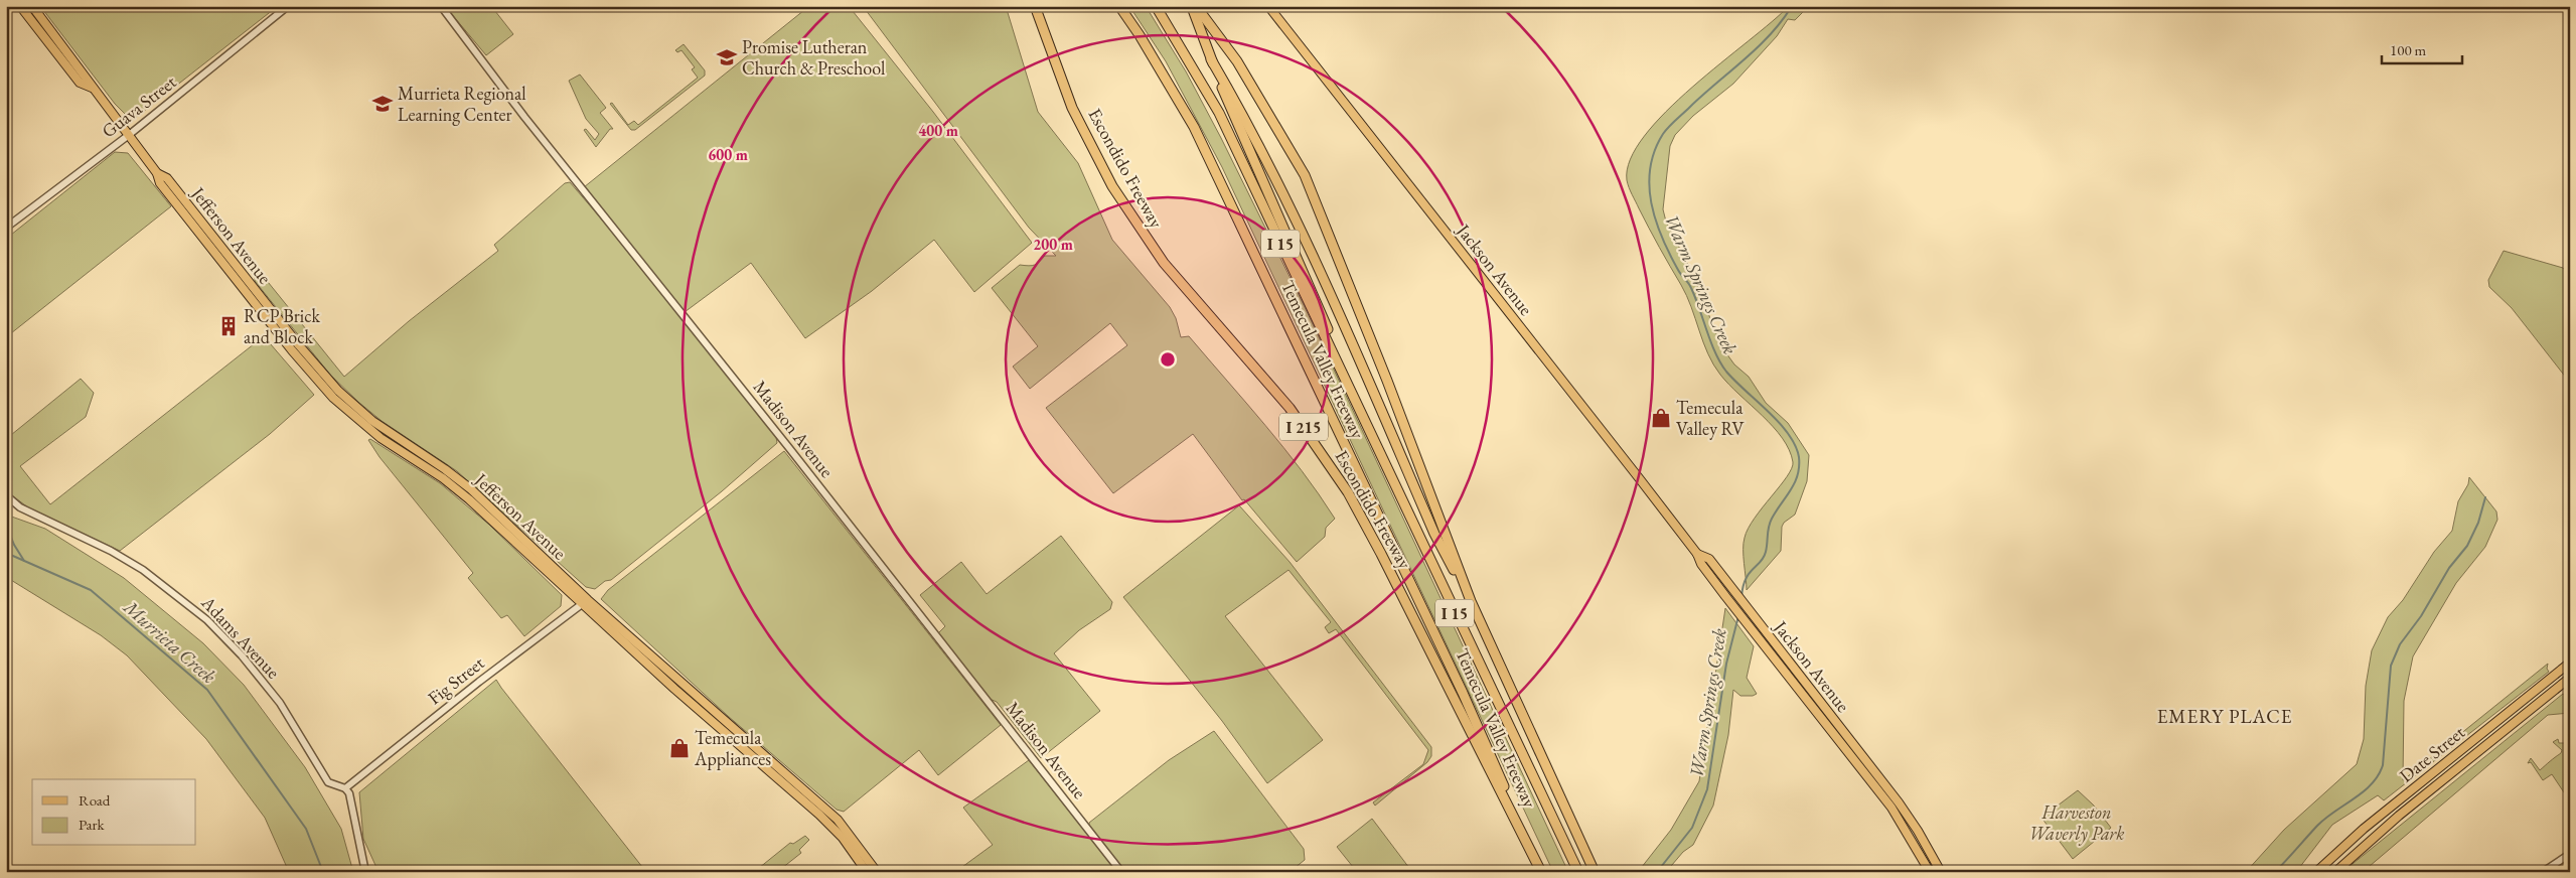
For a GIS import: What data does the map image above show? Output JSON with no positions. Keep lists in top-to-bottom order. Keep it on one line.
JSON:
{"streets":{"highway":["Escondido Freeway","I 15","Temecula Valley Freeway","I 215"],"main road":["Jefferson Avenue","Jackson Avenue","Date Street"],"street":["Guava Street","Madison Avenue","Adams Avenue","Fig Street"]},"crossings":[["Guava Street","Jefferson Avenue"],["Escondido Freeway","Temecula Valley Freeway"],["Jefferson Avenue","Fig Street"],["Adams Avenue","Fig Street"]],"districts":["EMERY PLACE"],"water":["Warm Springs Creek","Murrieta Creek"],"parks":["Harveston Waverly Park"],"places":{"school or university":["Promise Lutheran Church & Preschool","Murrieta Regional Learning Center"],"building":["RCP Brick and Block"],"shop":["Temecula Valley RV","Temecula Appliances"]},"legend":["Road","Park"],"scale_bar":"100 m","rings":["400 m","600 m","200 m"]}
